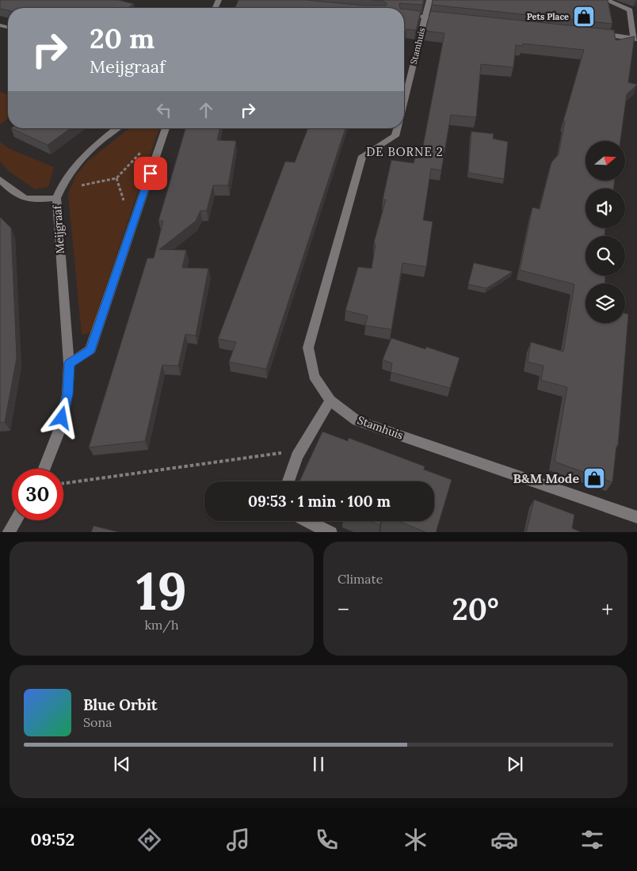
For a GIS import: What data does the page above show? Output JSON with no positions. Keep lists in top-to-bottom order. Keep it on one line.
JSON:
{"streets":{"street":["Stamhuis","Meijgraaf"]},"districts":["DE BORNE 2"],"places":{"shop":["Pets Place","B&M Mode"]},"north":"right","page":{"turn":["20 m","Meijgraaf"],"limit":"30","trip":"09:53 · 1 min · 100 m","tile":[["19","km/h"],"Climate"],"heat":["−","20°","+"],"song":["Blue Orbit","Sona"],"tabs":"09:52"}}
